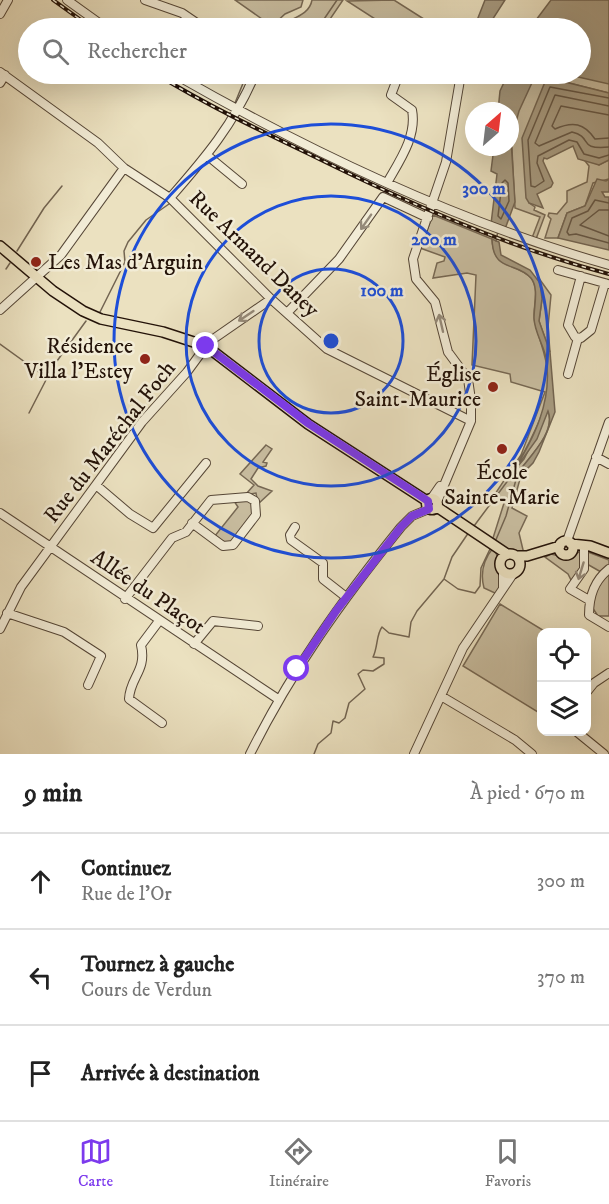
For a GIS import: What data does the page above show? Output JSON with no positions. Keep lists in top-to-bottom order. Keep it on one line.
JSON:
{"streets":{"street":["Rue Armand Daney","Rue du Maréchal Foch","Allée du Plaçot"]},"crossings":[["Rue Armand Daney","Rue du Maréchal Foch"],["Rue du Maréchal Foch","Allée du Plaçot"]],"places":["Les Mas d'Arguin","Résidence Villa l'Estey","Église Saint-Maurice","École Sainte-Marie"],"north":"top right","page":{"search":"Rechercher","heading":["9 min","À pied · 670 m"],"list":[["Continuez","Rue de l'Or","300 m"],["Tournez à gauche","Cours de Verdun","370 m"],"Arrivée à destination"],"nav":["Carte","Itinéraire","Favoris"]},"rings":["300 m","200 m","100 m"]}
